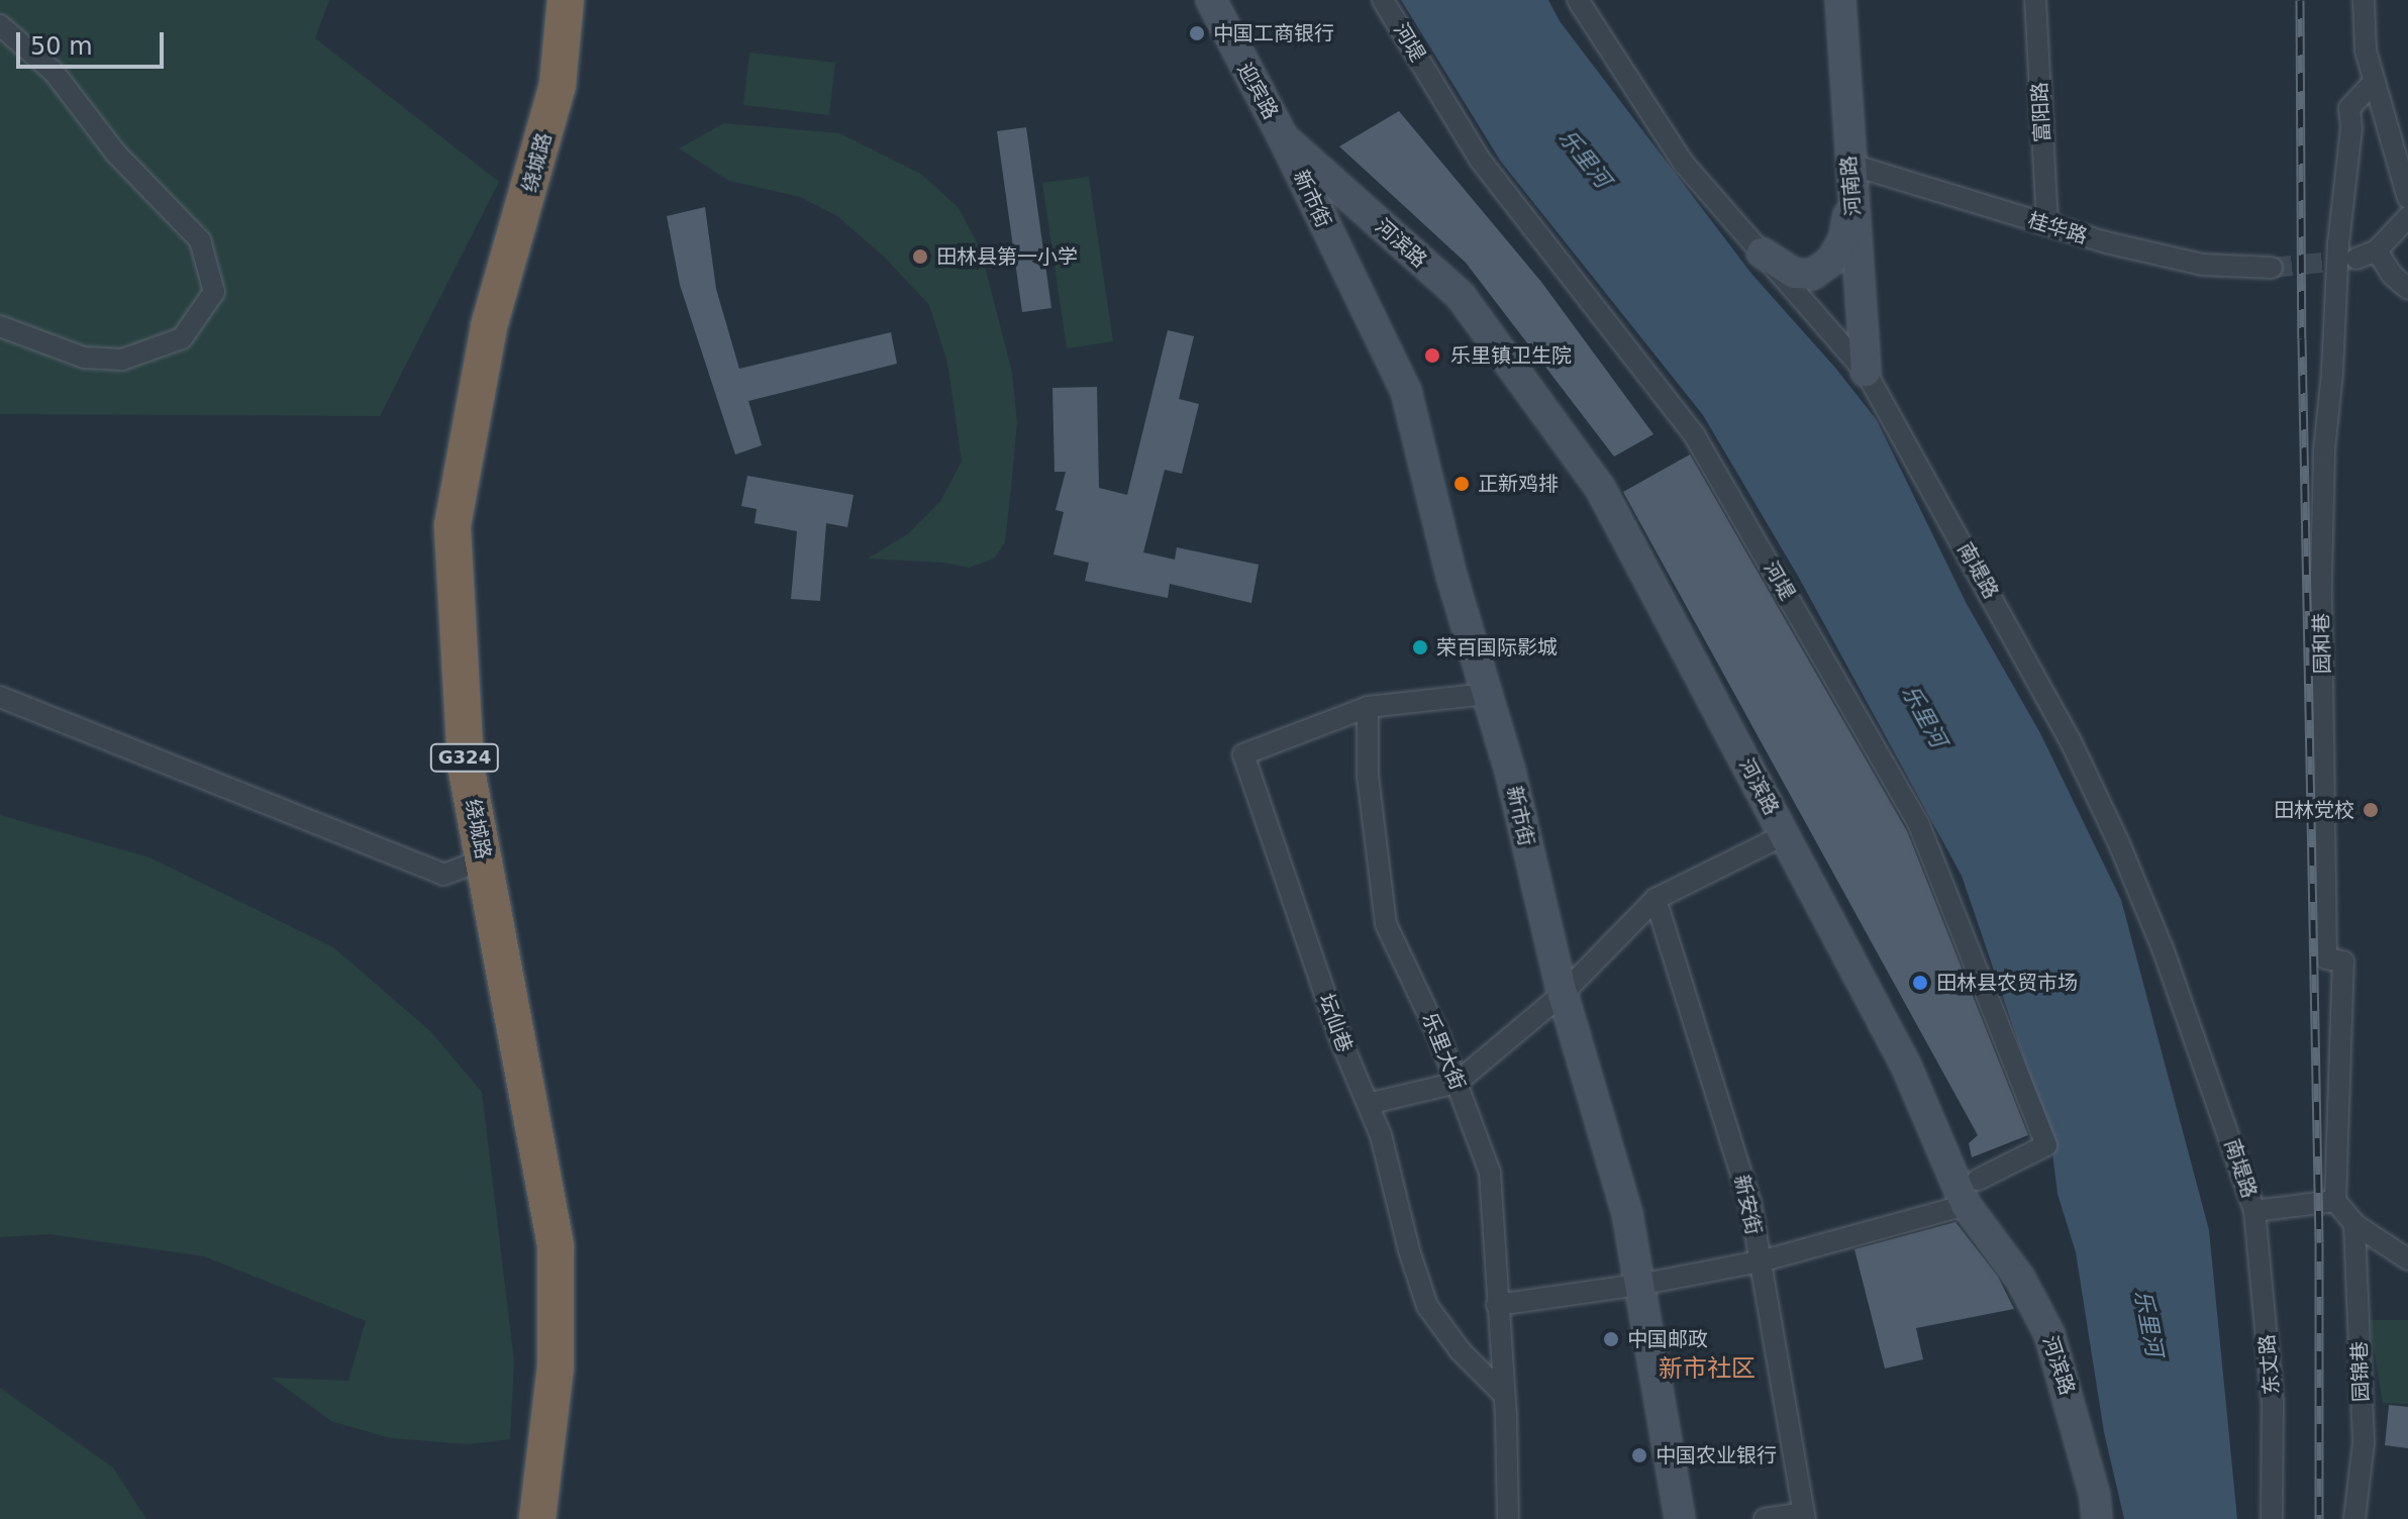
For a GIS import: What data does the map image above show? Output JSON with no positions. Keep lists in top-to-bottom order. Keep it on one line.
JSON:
{"streets":{"highway":["绕城路","G324"],"street":["河堤","迎宾路","富阳路","河南路","新市街","桂华路","河滨路","南堤路","园和巷","坛仙巷","乐里大街","新安街","东丈路","园锦巷"]},"crossings":[["河堤","河滨路"],["迎宾路","新市街"],["迎宾路","河滨路"],["富阳路","桂华路"],["河南路","桂华路"],["河南路","南堤路"],["新市街","河滨路"],["南堤路","东丈路"],["坛仙巷","乐里大街"]],"districts":["新市社区"],"water":["乐里河"],"places":["中国工商银行","田林县第一小学","乐里镇卫生院","正新鸡排","荣百国际影城","田林党校","田林县农贸市场","中国邮政","中国农业银行"],"scale_bar":"50 m"}
